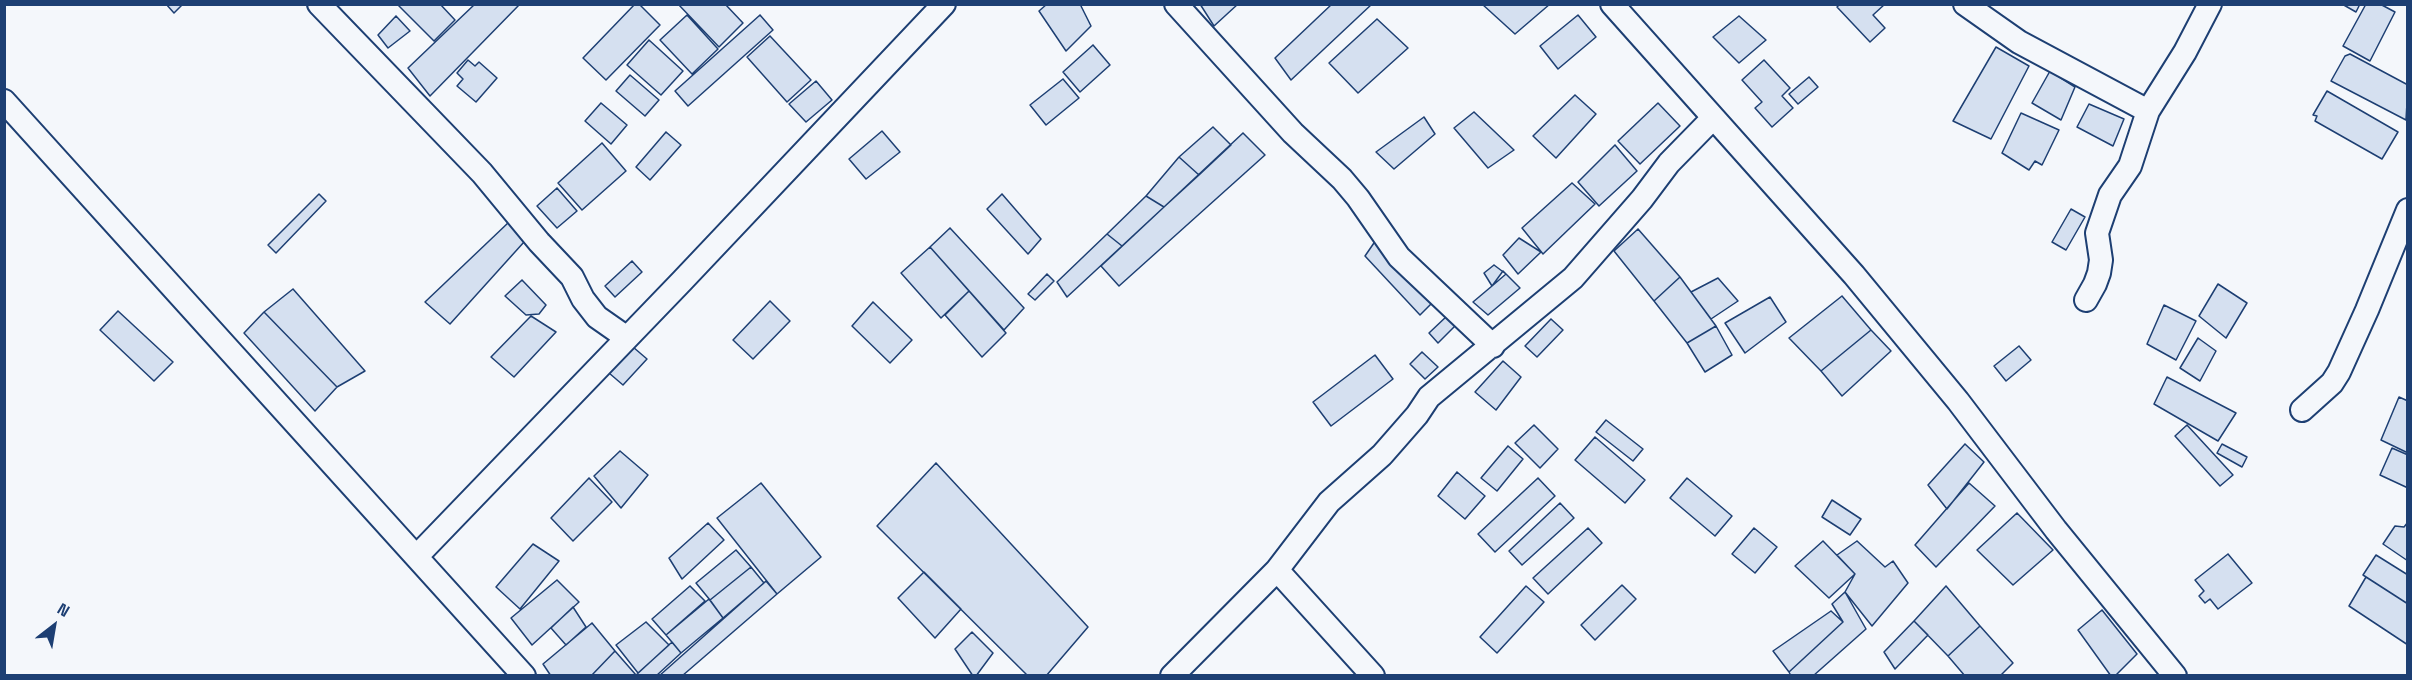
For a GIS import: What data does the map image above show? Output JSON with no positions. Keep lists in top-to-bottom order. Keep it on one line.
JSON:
{"north":"top right"}
